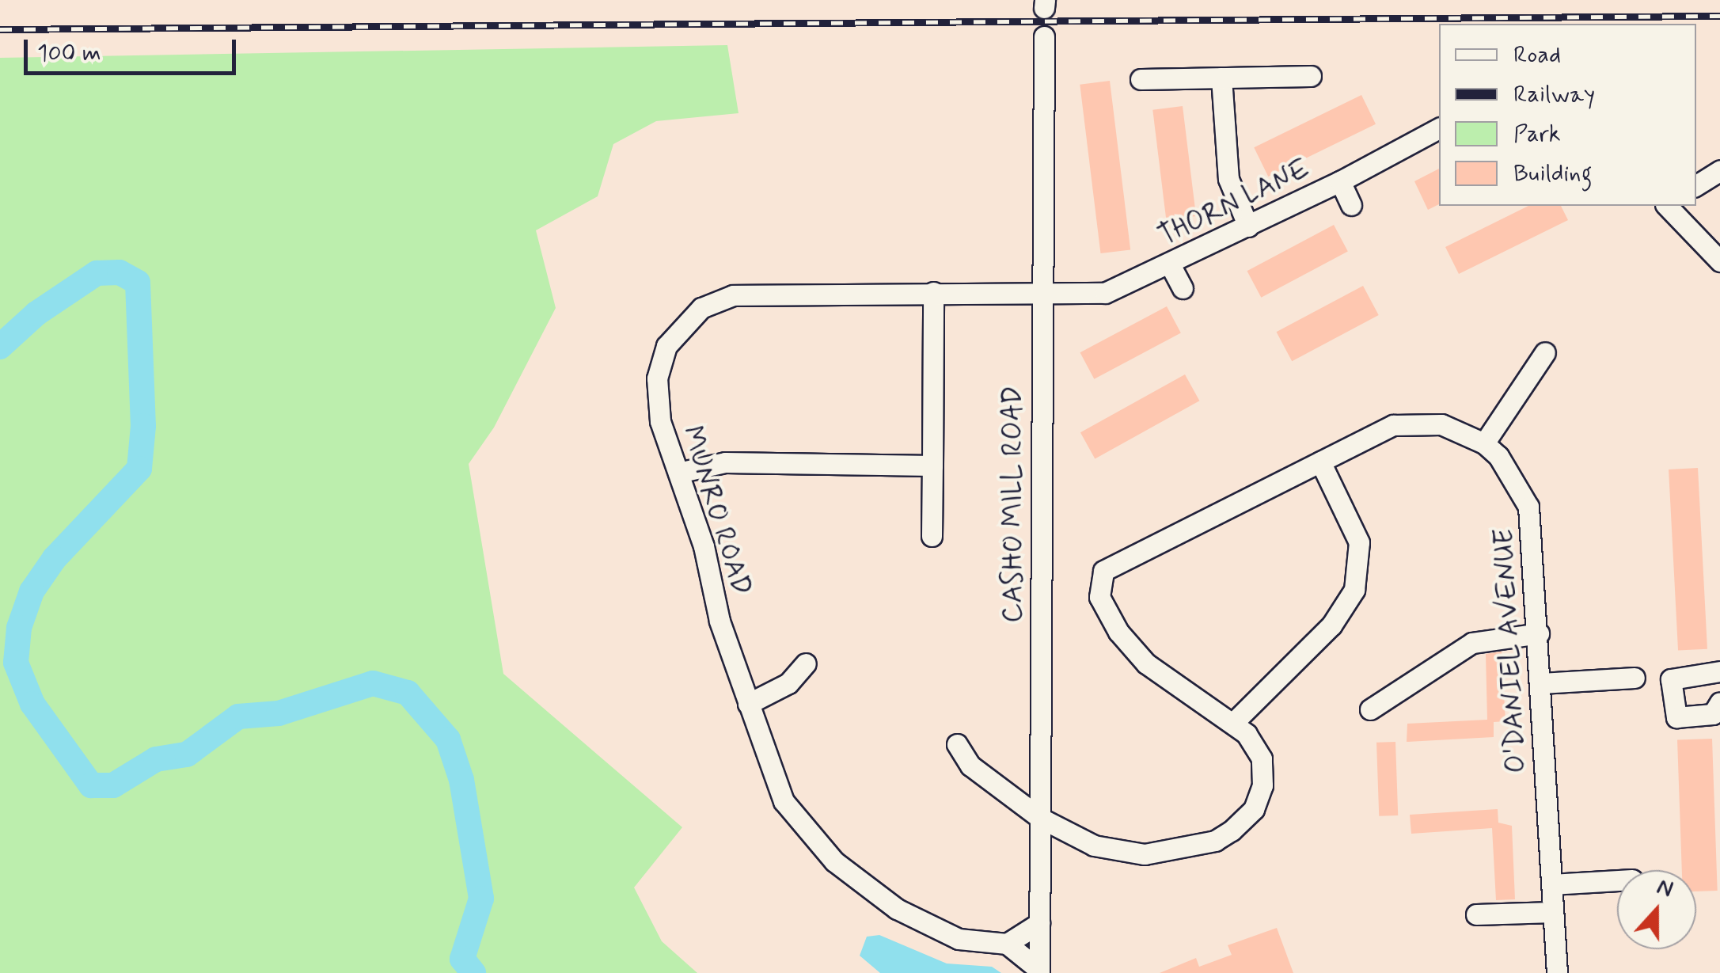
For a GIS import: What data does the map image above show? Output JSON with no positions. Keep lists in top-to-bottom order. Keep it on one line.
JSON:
{"streets":{"street":["THORN LANE","CASHO MILL ROAD","MUNRO ROAD","O'DANIEL AVENUE"]},"crossings":[["THORN LANE","CASHO MILL ROAD"],["THORN LANE","MUNRO ROAD"],["CASHO MILL ROAD","MUNRO ROAD"]],"legend":["Road","Railway","Park","Building"],"scale_bar":"100 m","north":"top"}
